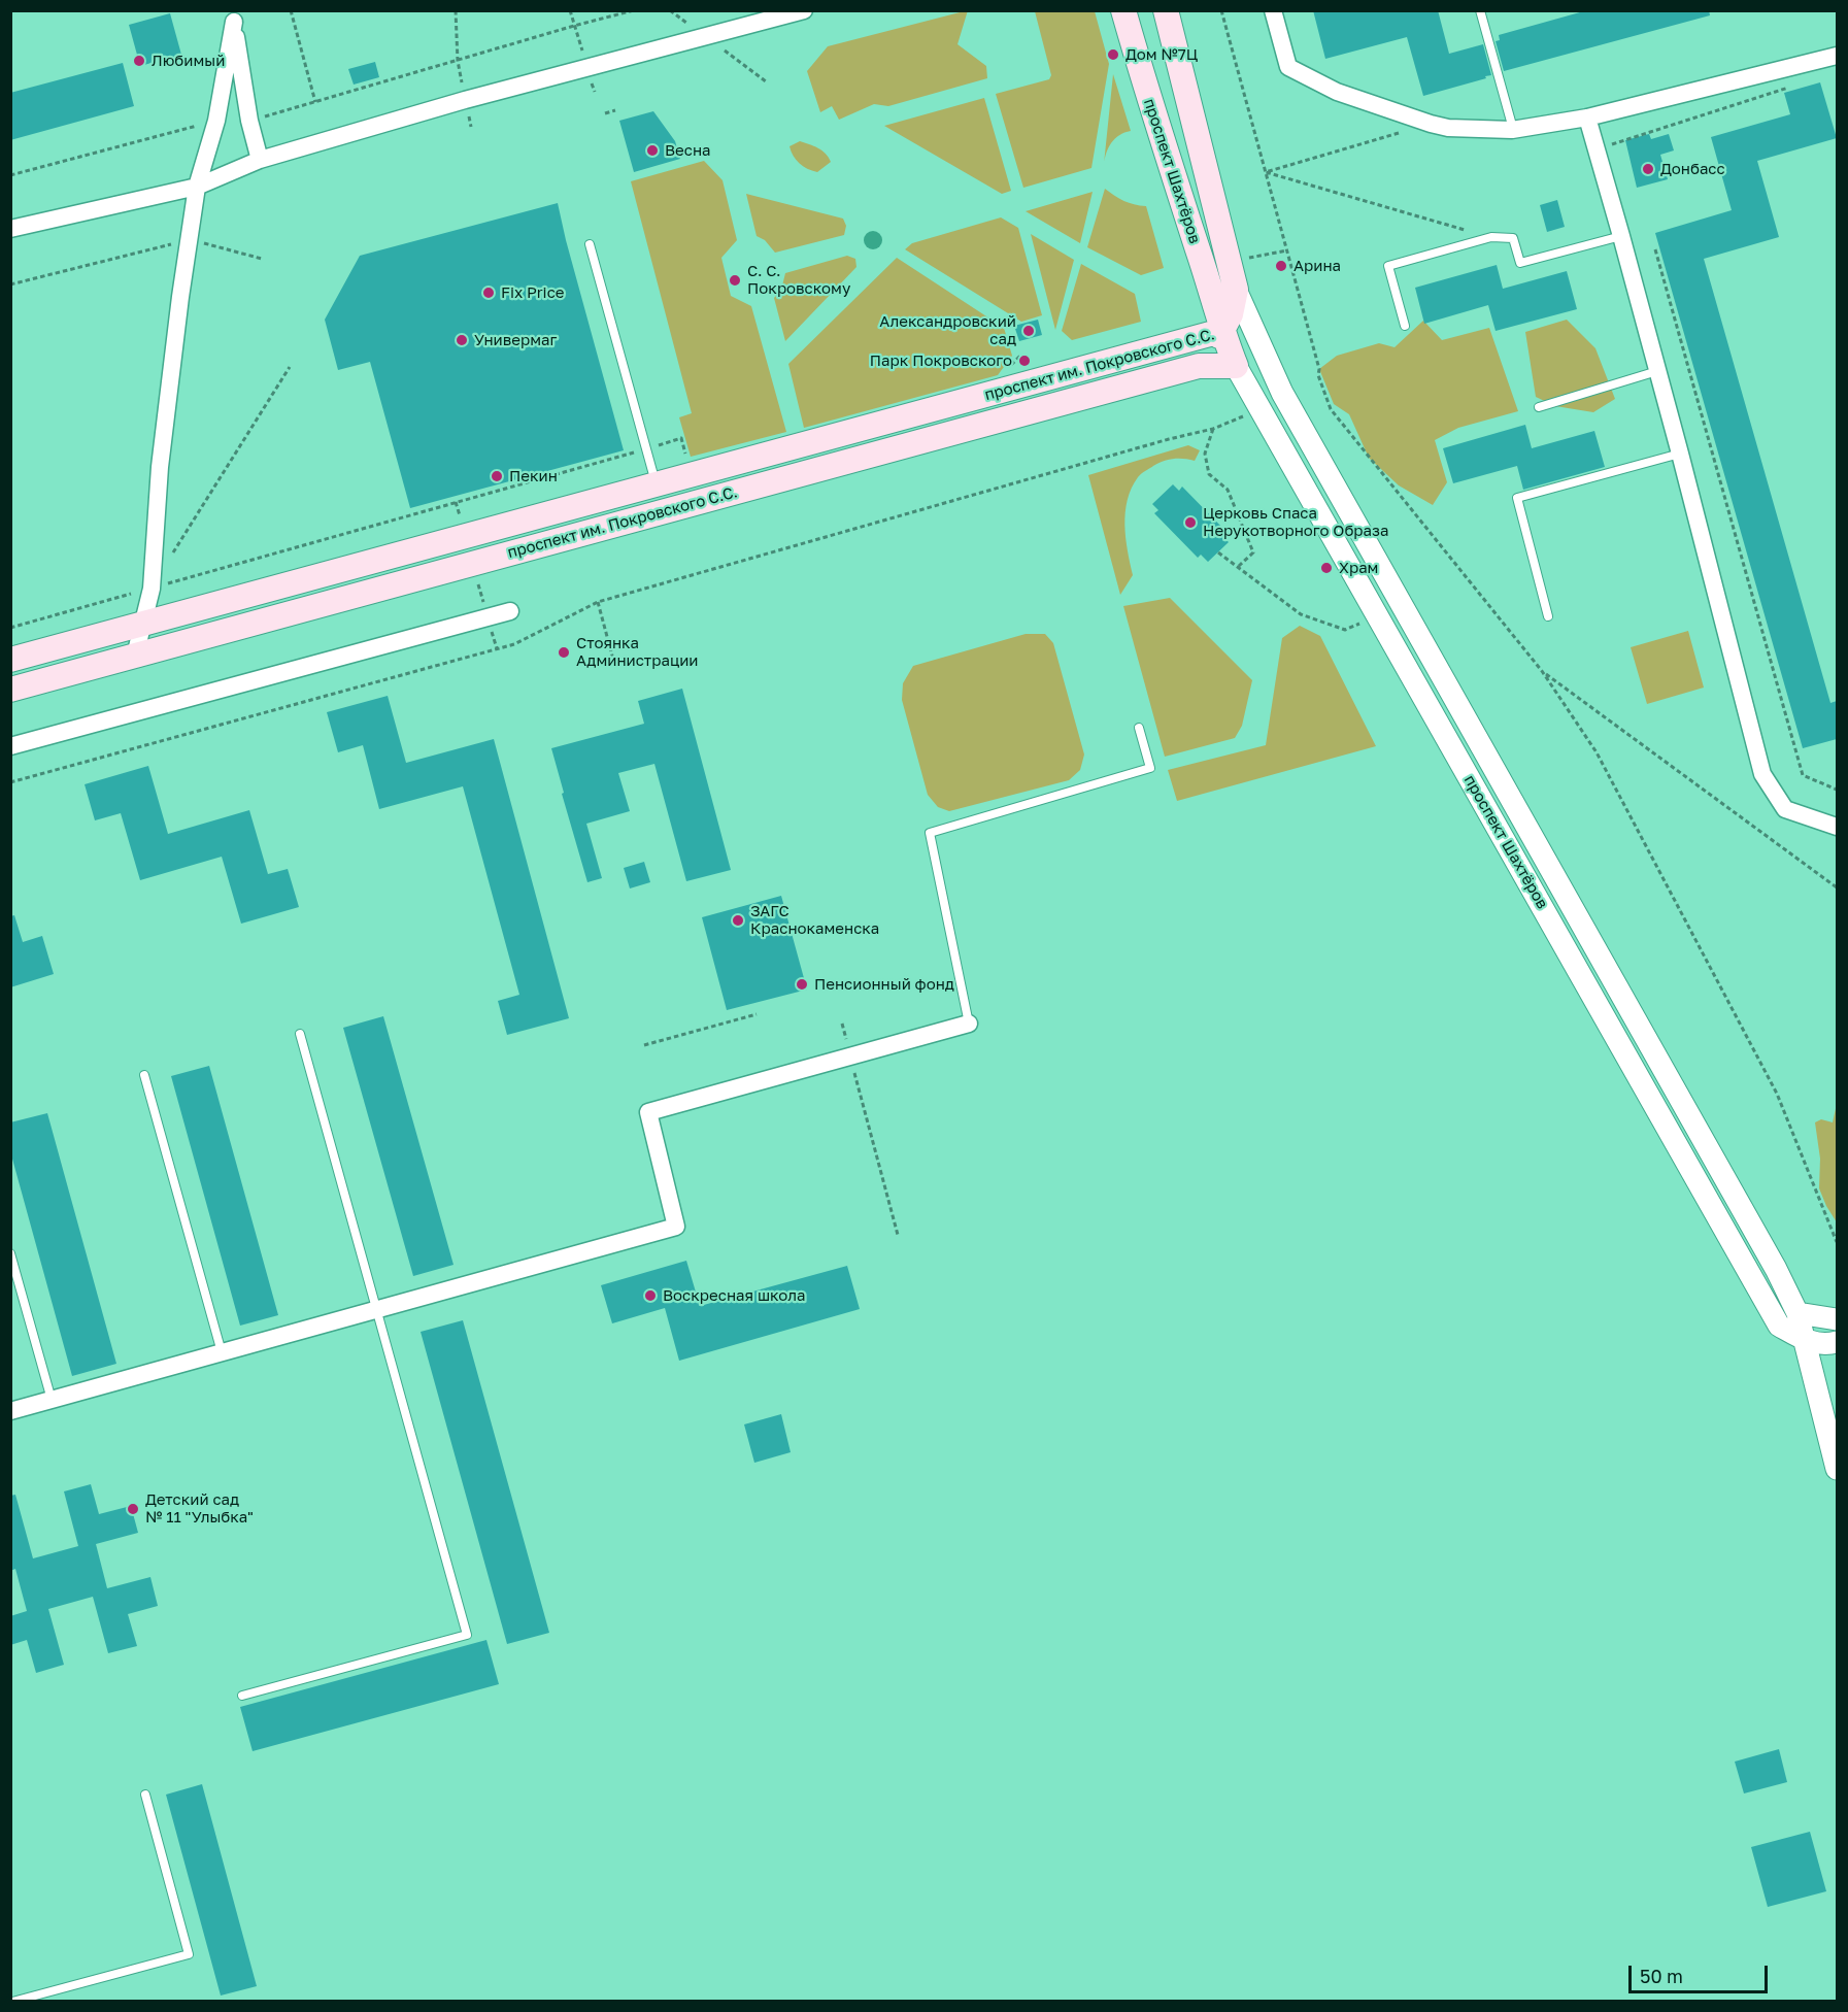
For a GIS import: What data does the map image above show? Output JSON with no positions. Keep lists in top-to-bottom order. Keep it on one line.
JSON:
{"streets":{"main road":["проспект Шахтёров","проспект им. Покровского С.С."]},"crossings":[["проспект Шахтёров","проспект им. Покровского С.С."]],"places":["Дом №7Ц","Любимый","Весна","Донбасс","Арина","С. С. Покровскому","Fix Price","Александровский сад","Универмаг","Парк Покровского","Пекин","Церковь Спаса Нерукотворного Образа","Храм","Стоянка Администрации","ЗАГС Краснокаменска","Пенсионный фонд","Воскресная школа","Детский сад № 11 \"Улыбка\""],"scale_bar":"50 m"}
